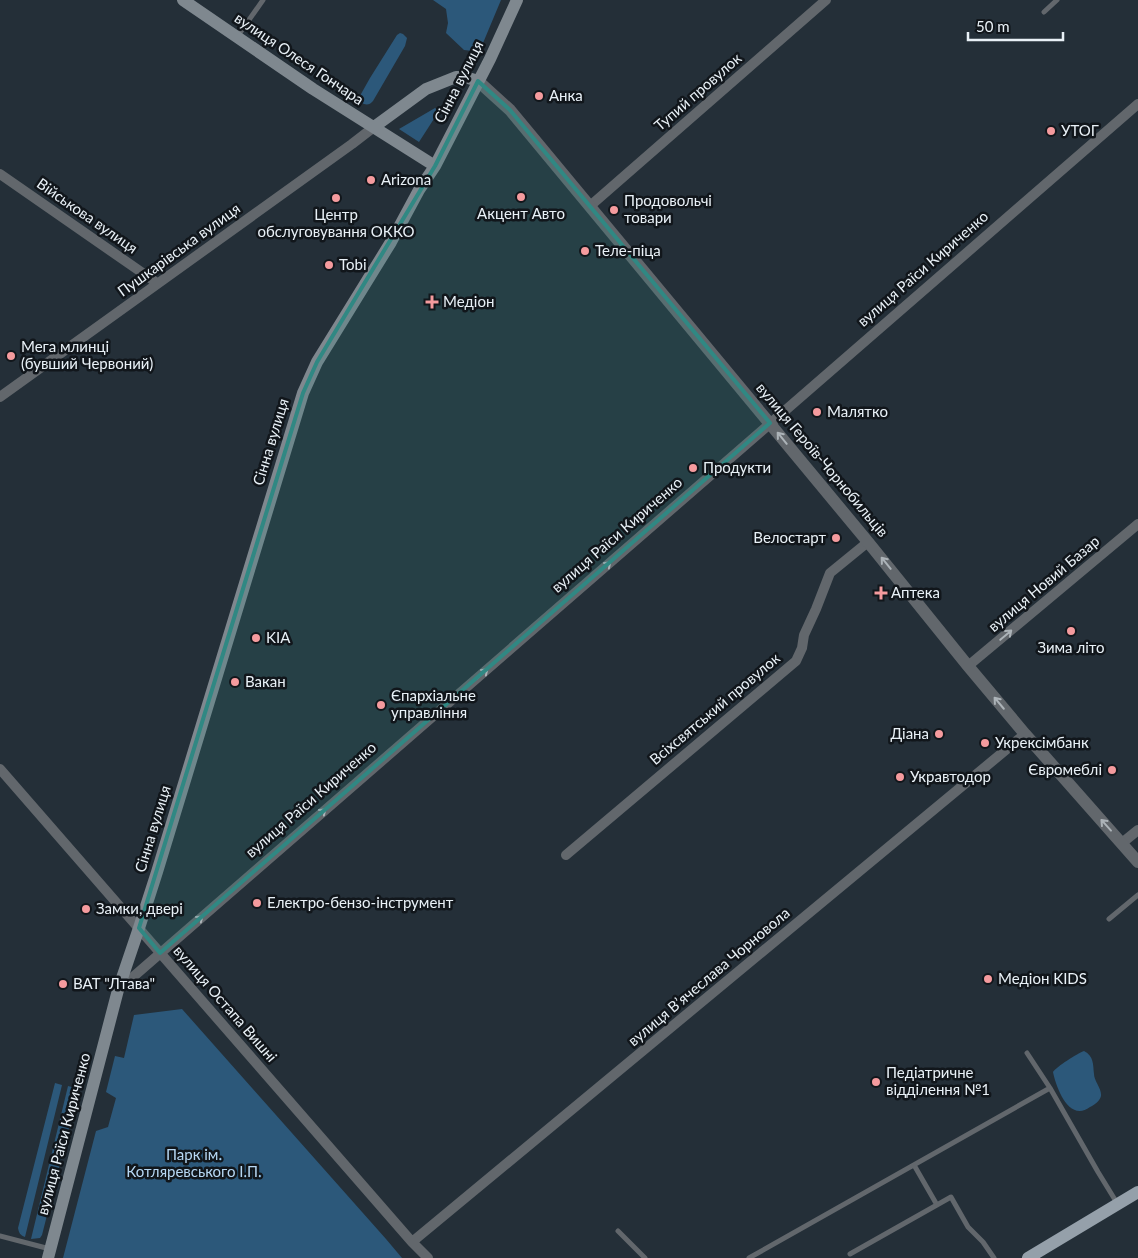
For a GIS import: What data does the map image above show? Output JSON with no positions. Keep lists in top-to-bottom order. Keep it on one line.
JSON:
{"streets":{"main road":["вулиця Олеся Гончара","Сінна вулиця","вулиця Раїси Кириченко"],"street":["Тупий провулок","Військова вулиця","Пушкарівська вулиця","вулиця Героїв-Чорнобильців","вулиця Новий Базар","Всіхсвятський провулок","вулиця Вʼячеслава Чорновола","вулиця Остапа Вишні"]},"crossings":[["вулиця Олеся Гончара","Сінна вулиця"],["вулиця Олеся Гончара","Пушкарівська вулиця"],["Сінна вулиця","вулиця Раїси Кириченко"],["Сінна вулиця","вулиця Героїв-Чорнобильців"],["Сінна вулиця","вулиця Остапа Вишні"],["Тупий провулок","вулиця Героїв-Чорнобильців"],["Військова вулиця","Пушкарівська вулиця"],["вулиця Раїси Кириченко","вулиця Героїв-Чорнобильців"],["вулиця Раїси Кириченко","вулиця Остапа Вишні"],["вулиця Героїв-Чорнобильців","вулиця Новий Базар"],["вулиця Героїв-Чорнобильців","Всіхсвятський провулок"],["вулиця Героїв-Чорнобильців","вулиця Вʼячеслава Чорновола"],["вулиця Вʼячеслава Чорновола","вулиця Остапа Вишні"]],"one_way":["вулиця Раїси Кириченко","вулиця Героїв-Чорнобильців","вулиця Новий Базар"],"parks":["Парк ім. Котляревського І.П."],"places":{"other":["Анка","УТОГ","Arizona","Акцент Авто","Центр обслуговування ОККО","Продовольчі товари","Теле-піца","Tobi","Мега млинці (бувший Червоний)","Малятко","Продукти","Велостарт","Зима літо","KIA","Вакан","Єпархіальне управління","Діана","Укрексімбанк","Євромеблі","Укравтодор","Електро-бензо-інструмент","Замки, двері","Медіон KIDS","ВАТ \"Лтава\"","Педіатричне відділення №1"],"health":["Медіон","Аптека"]},"scale_bar":"50 m"}
